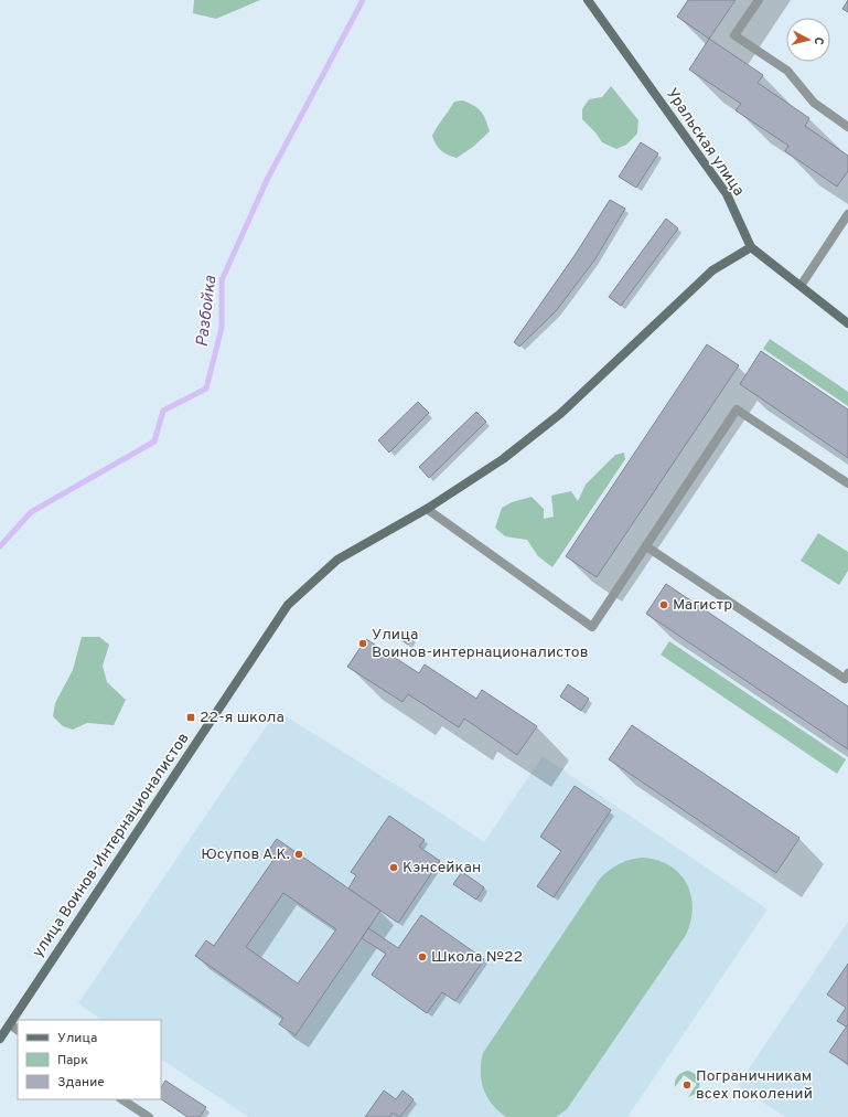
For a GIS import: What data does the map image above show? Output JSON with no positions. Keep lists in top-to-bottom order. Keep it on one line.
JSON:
{"streets":{"street":["Уральская улица","улица Воинов-Интернационалистов"]},"crossings":[["Уральская улица","улица Воинов-Интернационалистов"]],"water":["Разбойка"],"places":{"other":["Магистр","Улица Воинов-интернационалистов","Юсупов А.К.","Кэнсейкан","Школа №22","Пограничникам всех поколений"],"transit":["22-я школа"]},"legend":["Улица","Парк","Здание"],"north":"right"}
